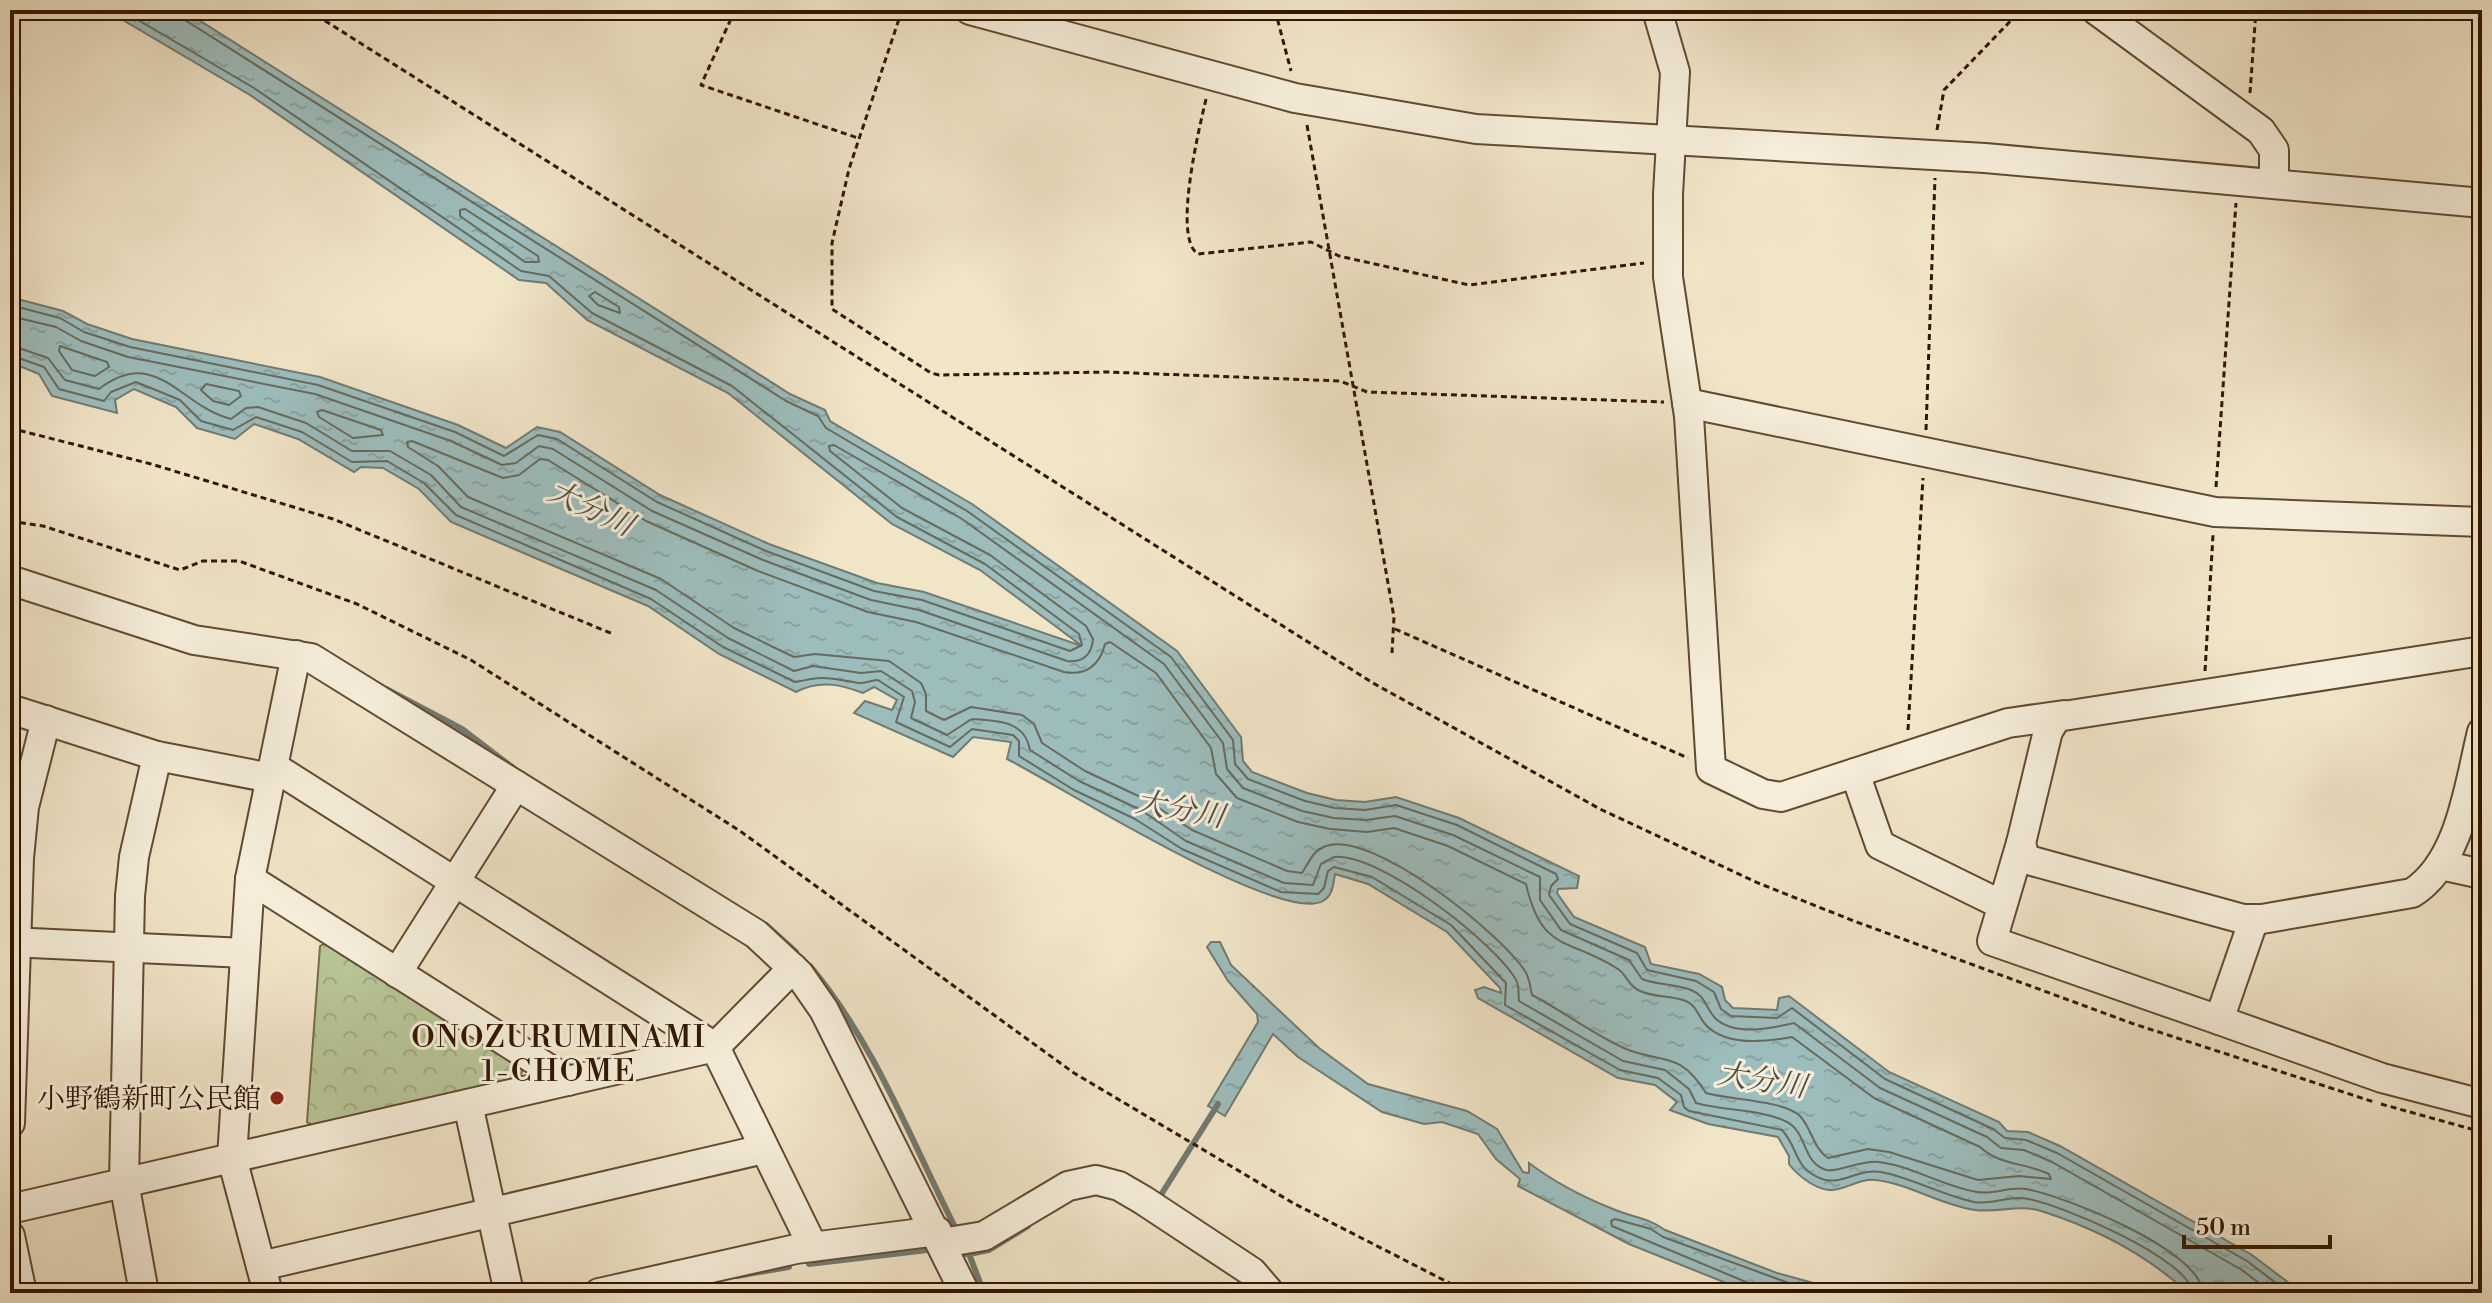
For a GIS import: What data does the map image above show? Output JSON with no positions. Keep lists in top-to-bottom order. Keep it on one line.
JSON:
{"districts":["ONOZURUMINAMI 1-CHOME"],"water":["大分川"],"places":["小野鶴新町公民館"],"scale_bar":"50 m"}
